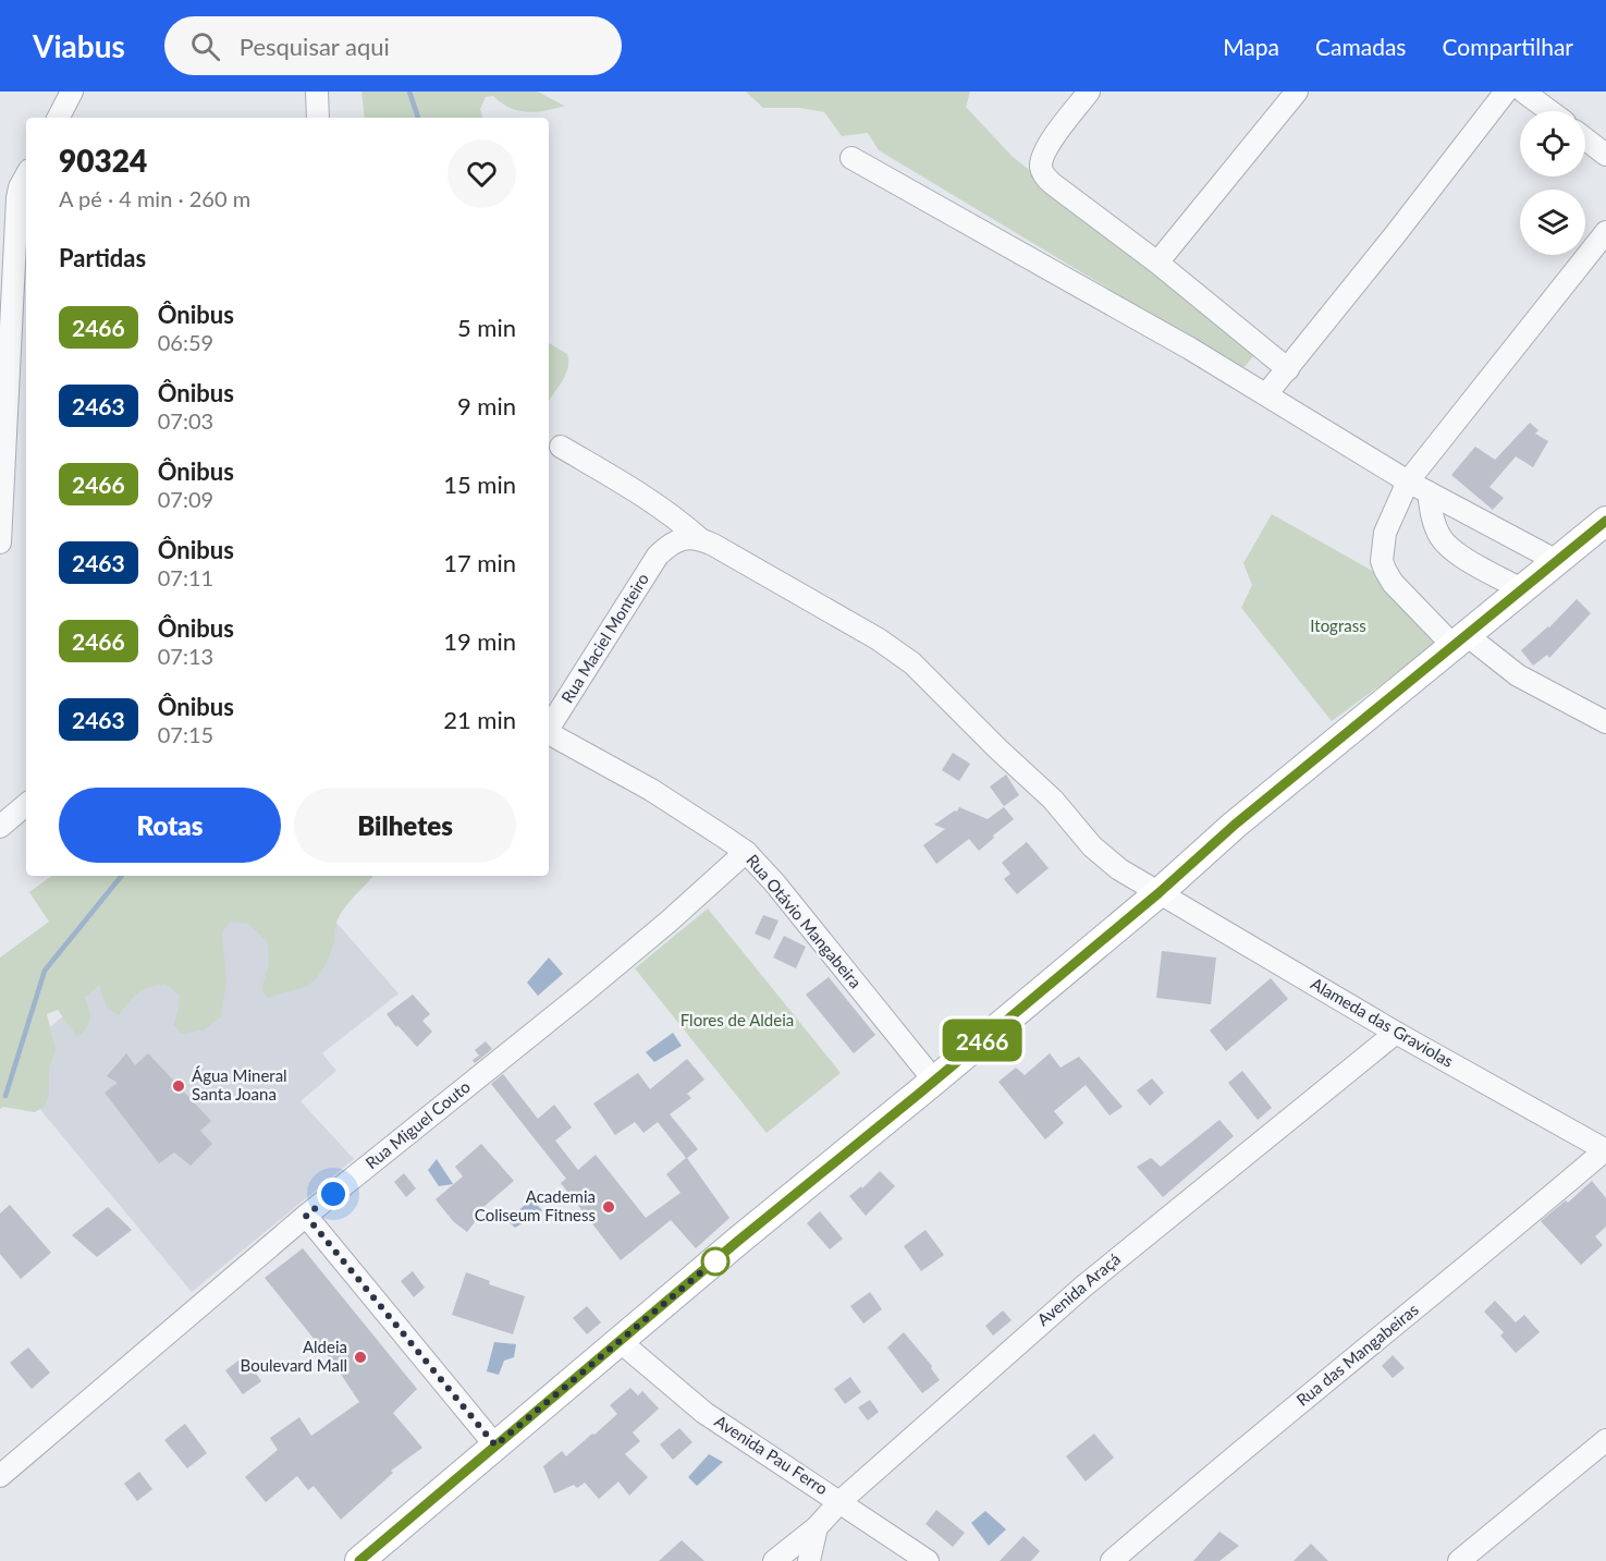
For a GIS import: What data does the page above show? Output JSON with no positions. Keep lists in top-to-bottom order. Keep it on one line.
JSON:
{"streets":{"street":["Rua Maciel Monteiro","Rua Otávio Mangabeira","Alameda das Graviolas","Rua Miguel Couto","Avenida Araçá","Rua das Mangabeiras","Avenida Pau Ferro"]},"crossings":[["Rua Maciel Monteiro","Alameda das Graviolas"],["Rua Otávio Mangabeira","Rua Miguel Couto"],["Alameda das Graviolas","Avenida Araçá"],["Alameda das Graviolas","Rua das Mangabeiras"],["Avenida Araçá","Avenida Pau Ferro"]],"parks":["Itograss","Flores de Aldeia"],"places":["Água Mineral Santa Joana","Academia Coliseum Fitness","Aldeia Boulevard Mall"],"lines":["bus line 2466"],"page":{"header":"Viabus","search":"Pesquisar aqui","nav":["Mapa","Camadas","Compartilhar"],"on_map":"2466","heading":[["90324","A pé · 4 min · 260 m"],"Partidas"],"list":[{"mark":"2466","name":"Ônibus","note":"06:59","value":"5 min"},{"mark":"2463","name":"Ônibus","note":"07:03","value":"9 min"},{"mark":"2466","name":"Ônibus","note":"07:09","value":"15 min"},{"mark":"2463","name":"Ônibus","note":"07:11","value":"17 min"},{"mark":"2466","name":"Ônibus","note":"07:13","value":"19 min"},{"mark":"2463","name":"Ônibus","note":"07:15","value":"21 min"}],"buttons":["Rotas","Bilhetes"]}}
